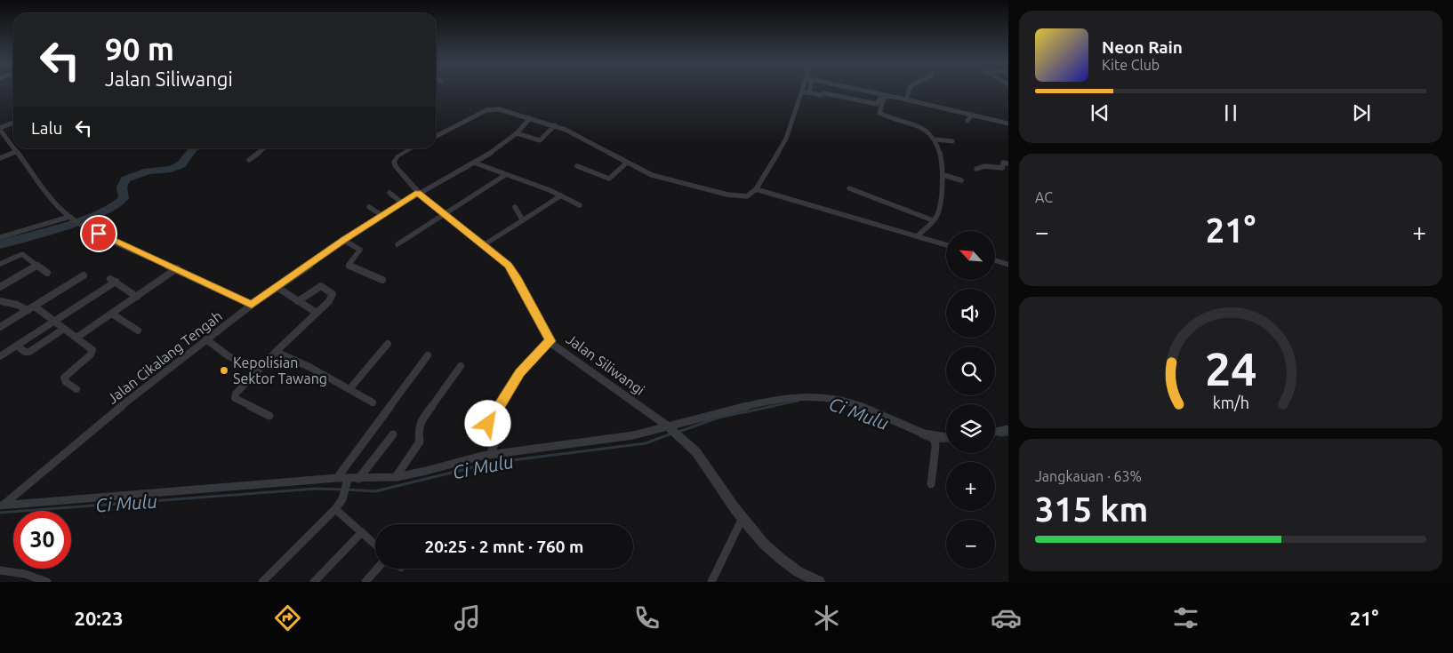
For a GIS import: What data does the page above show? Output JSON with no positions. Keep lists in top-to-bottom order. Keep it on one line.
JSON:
{"streets":{"street":["Jalan Cikalang Tengah","Jalan Siliwangi"]},"crossings":[["Jalan Cikalang Tengah","Jalan Siliwangi"]],"water":["Ci Mulu"],"places":["Kepolisian Sektor Tawang"],"north":"top left","page":{"turn":["90 m","Jalan Siliwangi"],"song":["Neon Rain","Kite Club"],"then":"Lalu","tile":["AC",["Jangkauan · 63%","315 km"]],"heat":["−","21°","+"],"map_buttons":["+","−"],"limit":"30","trip":"20:25 · 2 mnt · 760 m","tabs":["20:23","21°"],"gauge":["24","km/h"]}}
